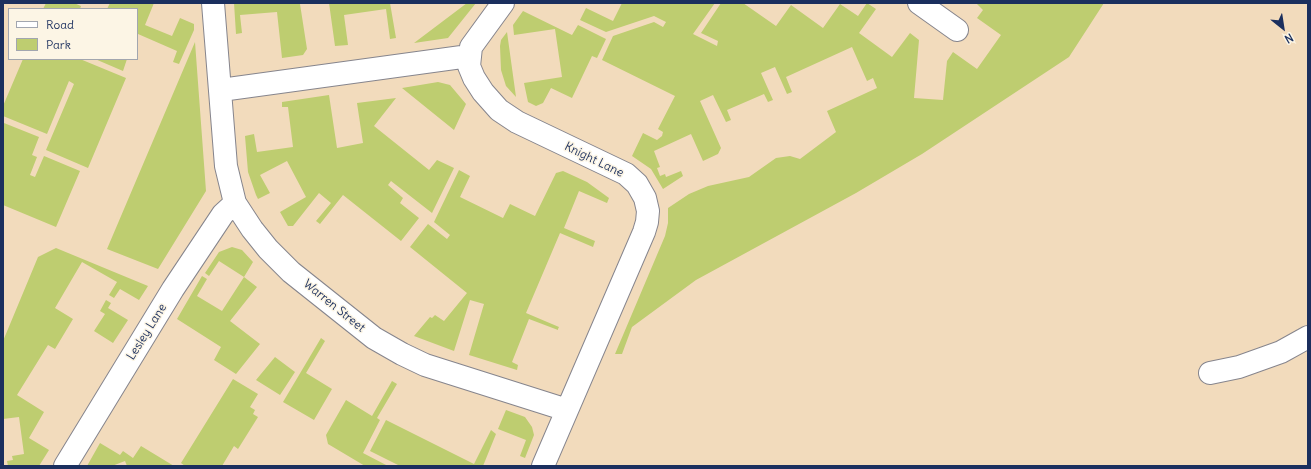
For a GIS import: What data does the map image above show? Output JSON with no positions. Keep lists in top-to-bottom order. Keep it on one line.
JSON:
{"streets":{"street":["Knight Lane","Warren Street","Lesley Lane"]},"crossings":[["Knight Lane","Warren Street"],["Warren Street","Lesley Lane"]],"legend":["Road","Park"],"north":"bottom right"}
